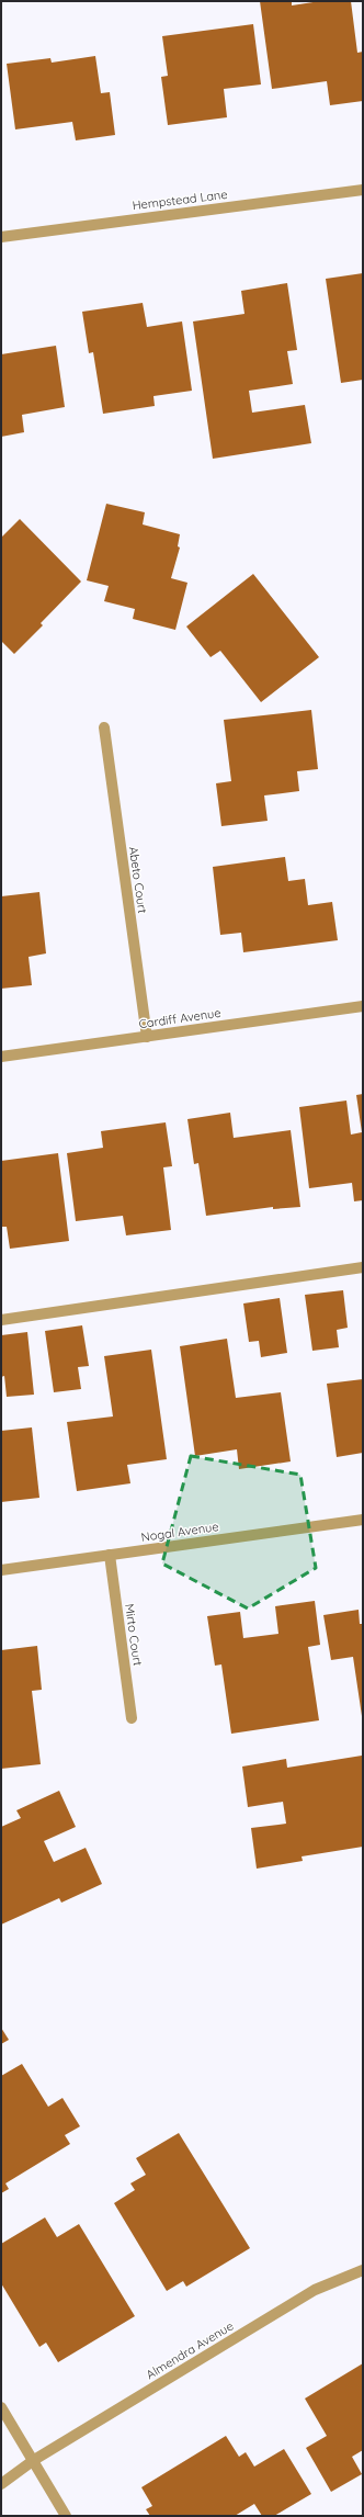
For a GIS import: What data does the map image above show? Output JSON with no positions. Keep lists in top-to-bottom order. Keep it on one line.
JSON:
{"streets":{"street":["Hempstead Lane","Abeto Court","Cardiff Avenue","Nogal Avenue","Mirto Court","Almendra Avenue"]},"crossings":[["Abeto Court","Cardiff Avenue"],["Nogal Avenue","Mirto Court"]]}
